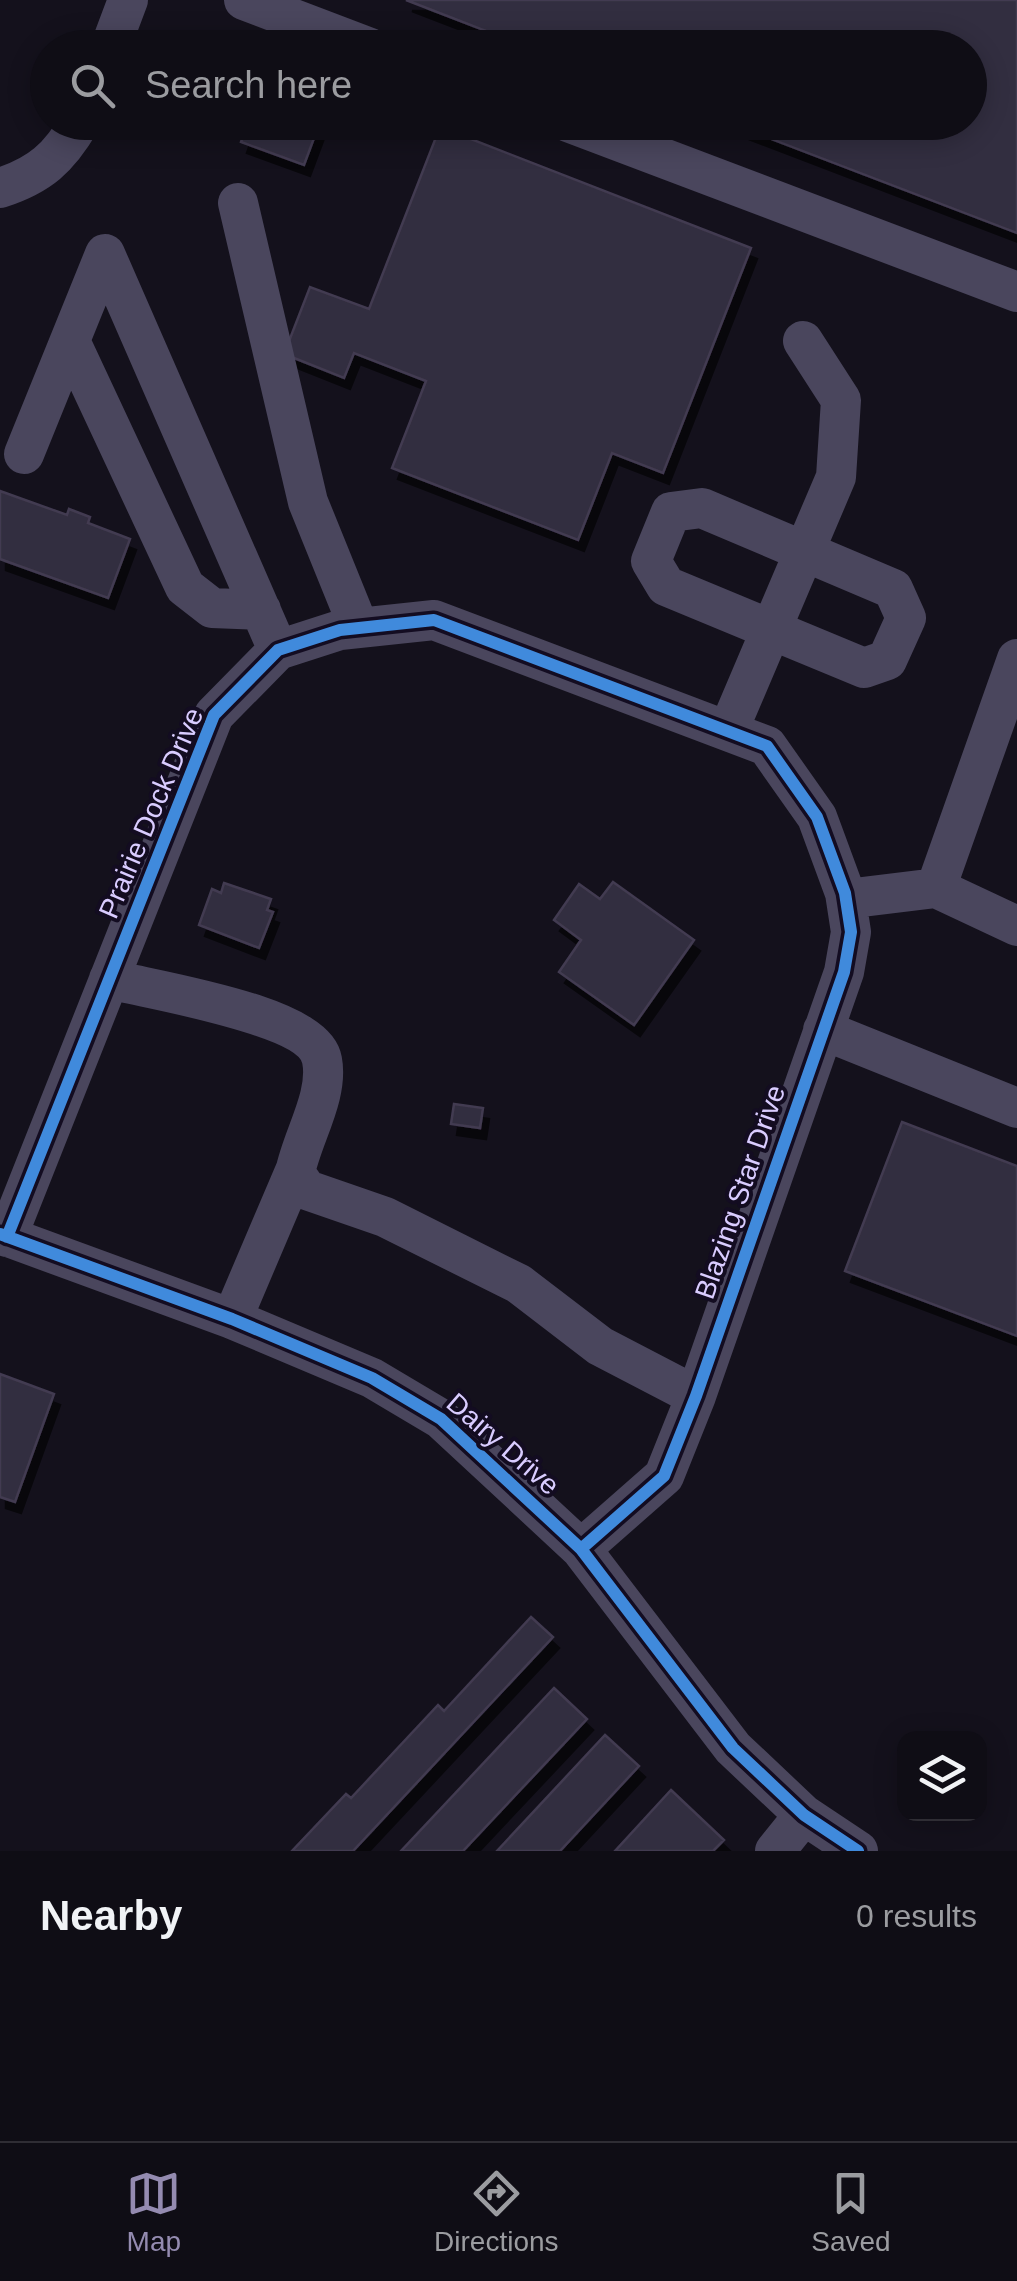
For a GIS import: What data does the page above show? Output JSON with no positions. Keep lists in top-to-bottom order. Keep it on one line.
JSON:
{"streets":{"street":["Prairie Dock Drive","Blazing Star Drive","Dairy Drive"]},"crossings":[["Prairie Dock Drive","Dairy Drive"],["Blazing Star Drive","Dairy Drive"]],"page":{"search":"Search here","heading":["Nearby","0 results"],"nav":["Map","Directions","Saved"]}}
